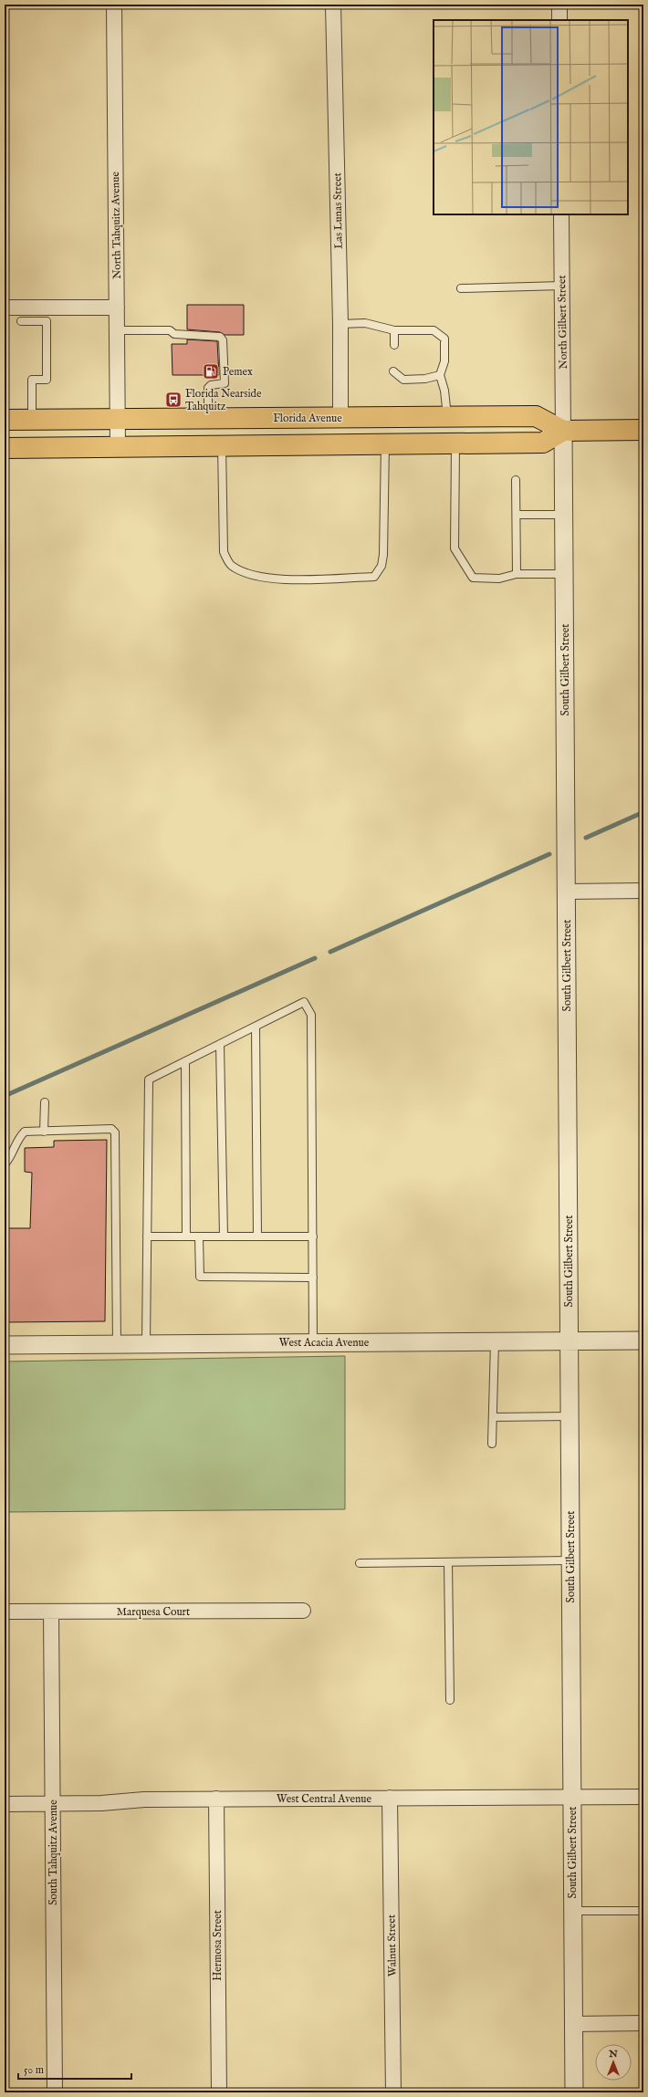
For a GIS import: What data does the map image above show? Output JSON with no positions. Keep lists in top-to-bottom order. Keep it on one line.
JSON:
{"streets":{"main road":["Florida Avenue"],"street":["Las Lunas Street","North Tahquitz Avenue","North Gilbert Street","South Gilbert Street","West Acacia Avenue","Marquesa Court","West Central Avenue","South Tahquitz Avenue","Hermosa Street","Walnut Street"]},"crossings":[["Las Lunas Street","Florida Avenue"],["North Tahquitz Avenue","Florida Avenue"],["North Gilbert Street","Florida Avenue"],["North Gilbert Street","South Gilbert Street"],["Florida Avenue","South Gilbert Street"],["South Gilbert Street","West Acacia Avenue"],["South Gilbert Street","West Central Avenue"],["Marquesa Court","South Tahquitz Avenue"],["West Central Avenue","South Tahquitz Avenue"],["West Central Avenue","Hermosa Street"],["West Central Avenue","Walnut Street"]],"places":{"fuel station":["Pemex"],"bus stop":["Florida Nearside Tahquitz"]},"scale_bar":"50 m","north":"top"}
